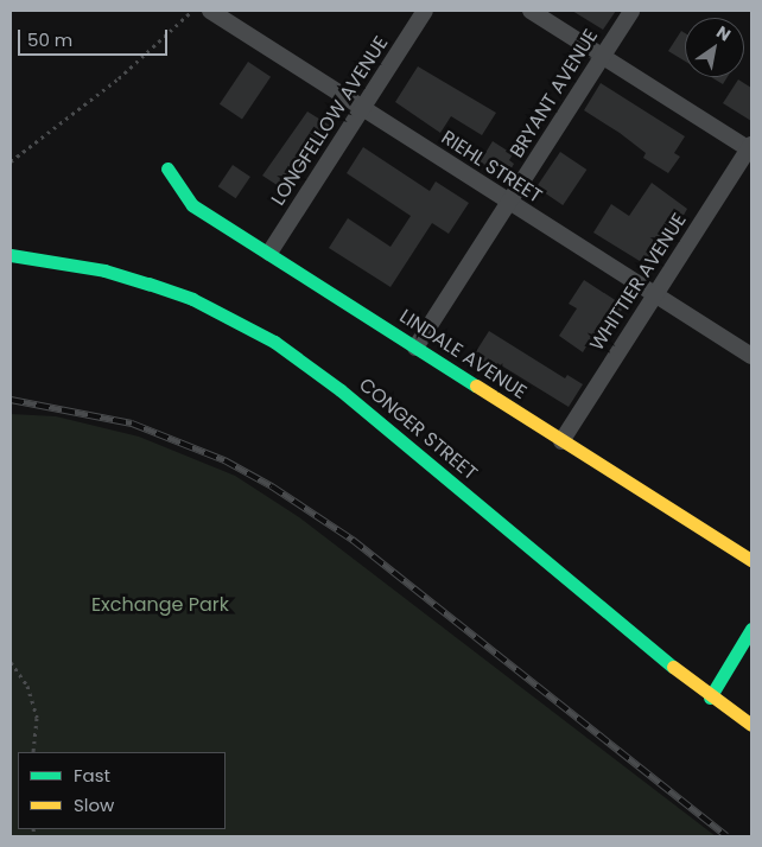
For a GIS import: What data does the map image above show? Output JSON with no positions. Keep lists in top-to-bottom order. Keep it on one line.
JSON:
{"streets":{"main road":["LINDALE AVENUE","CONGER STREET"],"street":["BRYANT AVENUE","LONGFELLOW AVENUE","RIEHL STREET","WHITTIER AVENUE"]},"crossings":[["BRYANT AVENUE","RIEHL STREET"],["BRYANT AVENUE","LINDALE AVENUE"],["LONGFELLOW AVENUE","RIEHL STREET"],["LONGFELLOW AVENUE","LINDALE AVENUE"],["RIEHL STREET","WHITTIER AVENUE"],["WHITTIER AVENUE","LINDALE AVENUE"]],"parks":["Exchange Park"],"legend":["Fast","Slow"],"scale_bar":"50 m","north":"top right"}
